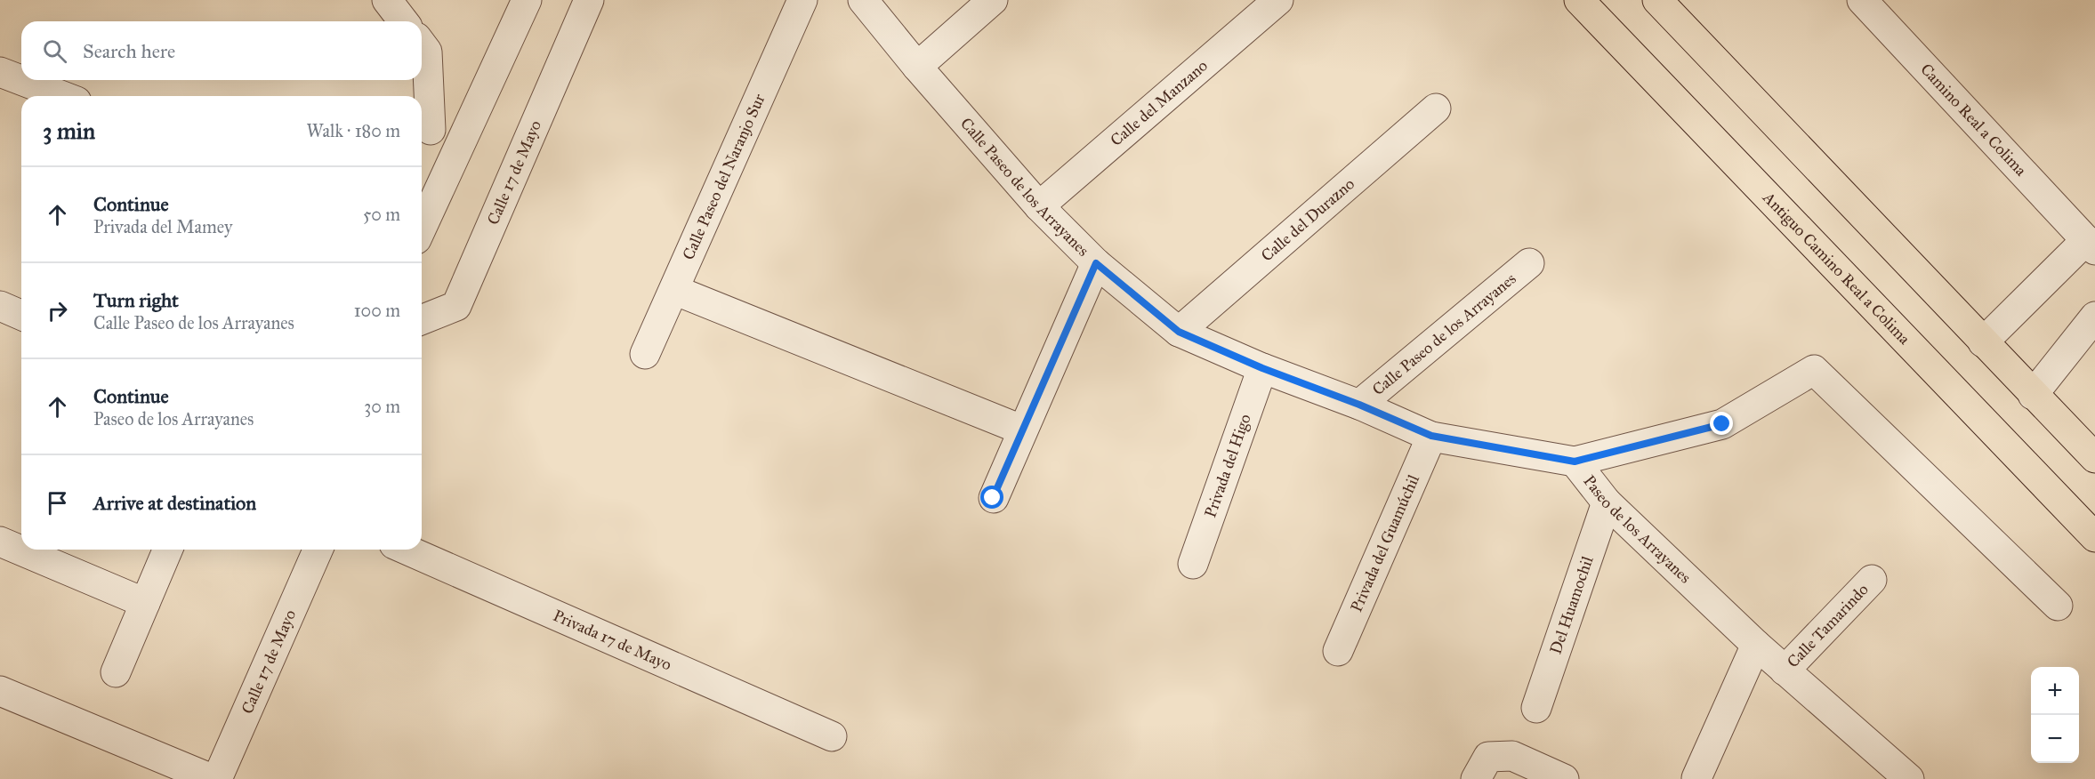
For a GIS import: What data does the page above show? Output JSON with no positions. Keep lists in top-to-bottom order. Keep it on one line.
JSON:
{"streets":{"main road":["Antiguo Camino Real a Colima"],"street":["Calle del Manzano","Camino Real a Colima","Calle 17 de Mayo","Calle Paseo del Naranjo Sur","Calle Paseo de los Arrayanes","Calle del Durazno","Privada del Higo","Paseo de los Arrayanes","Privada del Guamúchil","Del Huamochil","Calle Tamarindo","Privada 17 de Mayo"]},"crossings":[["Calle del Manzano","Calle Paseo de los Arrayanes"],["Calle Paseo de los Arrayanes","Calle del Durazno"],["Calle Paseo de los Arrayanes","Privada del Higo"],["Calle Paseo de los Arrayanes","Paseo de los Arrayanes"],["Calle Paseo de los Arrayanes","Privada del Guamúchil"],["Paseo de los Arrayanes","Del Huamochil"],["Paseo de los Arrayanes","Calle Tamarindo"]],"page":{"search":"Search here","heading":["3 min","Walk · 180 m"],"list":[["Continue","Privada del Mamey","50 m"],["Turn right","Calle Paseo de los Arrayanes","100 m"],["Continue","Paseo de los Arrayanes","30 m"],"Arrive at destination"],"map_buttons":["+","−"]}}
